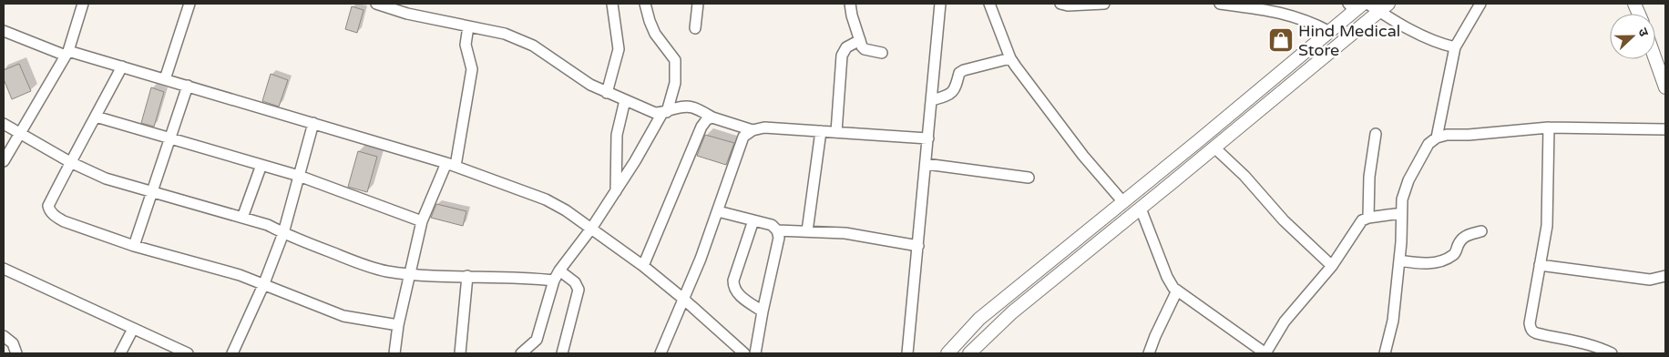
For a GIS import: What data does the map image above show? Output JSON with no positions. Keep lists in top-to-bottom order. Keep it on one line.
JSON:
{"places":{"shop":["Hind Medical Store"]},"north":"right"}
